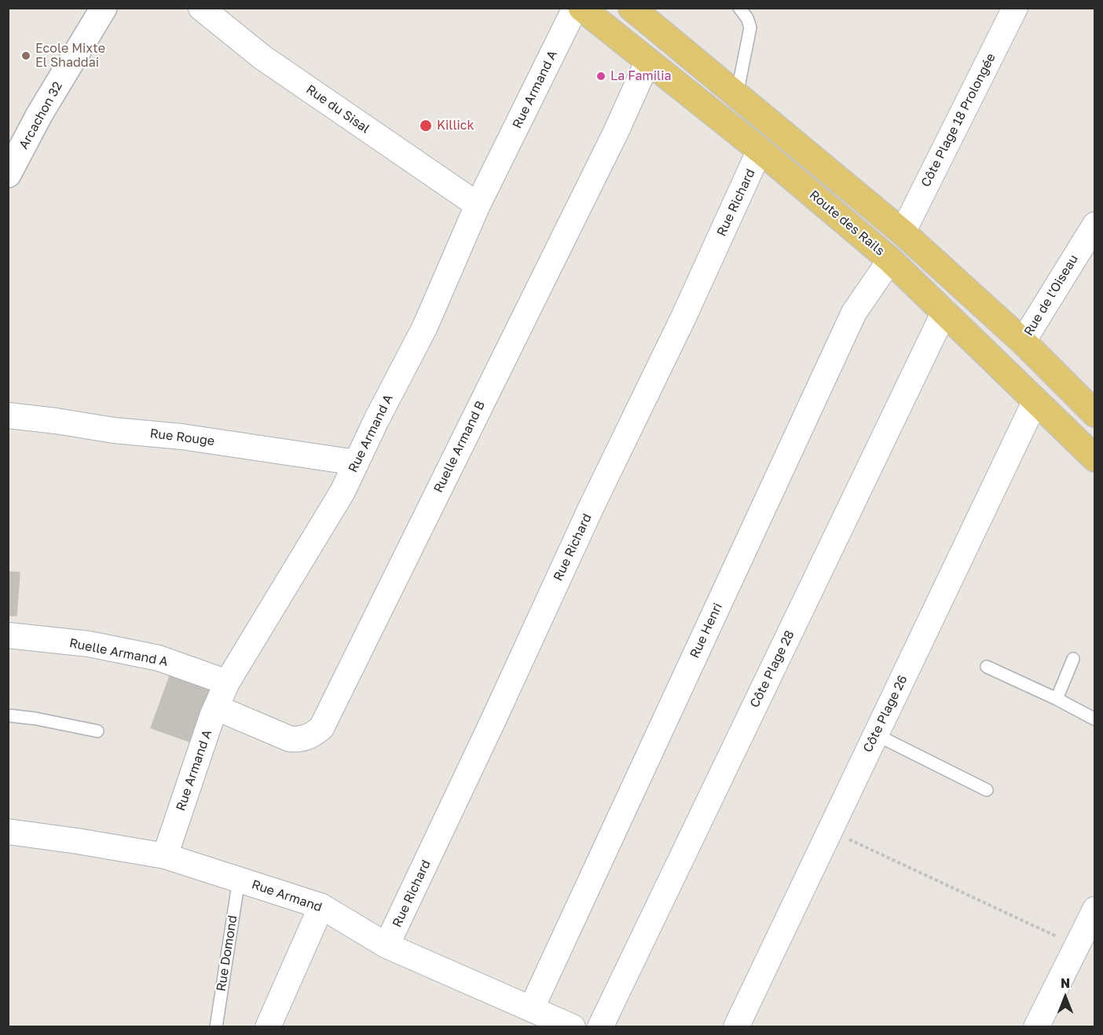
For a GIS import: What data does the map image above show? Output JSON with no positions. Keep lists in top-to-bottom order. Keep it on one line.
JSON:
{"streets":{"main road":["Route des Rails"],"street":["Rue Armand A","Rue du Sisal","Arcachon 32","Côte Plage 18 Prolongée","Rue Richard","Rue de l'Oiseau","Rue Rouge","Ruelle Armand B","Rue Henri","Ruelle Armand A","Côte Plage 28","Côte Plage 26","Rue Armand"],"lane":["Rue Domond"]},"crossings":[["Rue Armand A","Rue du Sisal"],["Rue Armand A","Rue Rouge"],["Rue Armand A","Ruelle Armand B"],["Rue Armand A","Ruelle Armand A"],["Rue Armand A","Rue Armand"],["Rue Richard","Route des Rails"],["Rue Richard","Rue Armand"],["Route des Rails","Ruelle Armand B"],["Route des Rails","Rue Henri"],["Route des Rails","Côte Plage 28"],["Route des Rails","Côte Plage 26"],["Rue Henri","Rue Armand"],["Rue Armand","Rue Domond"]],"places":["Ecole Mixte El Shaddai","La Familia","Killick"],"north":"top"}
